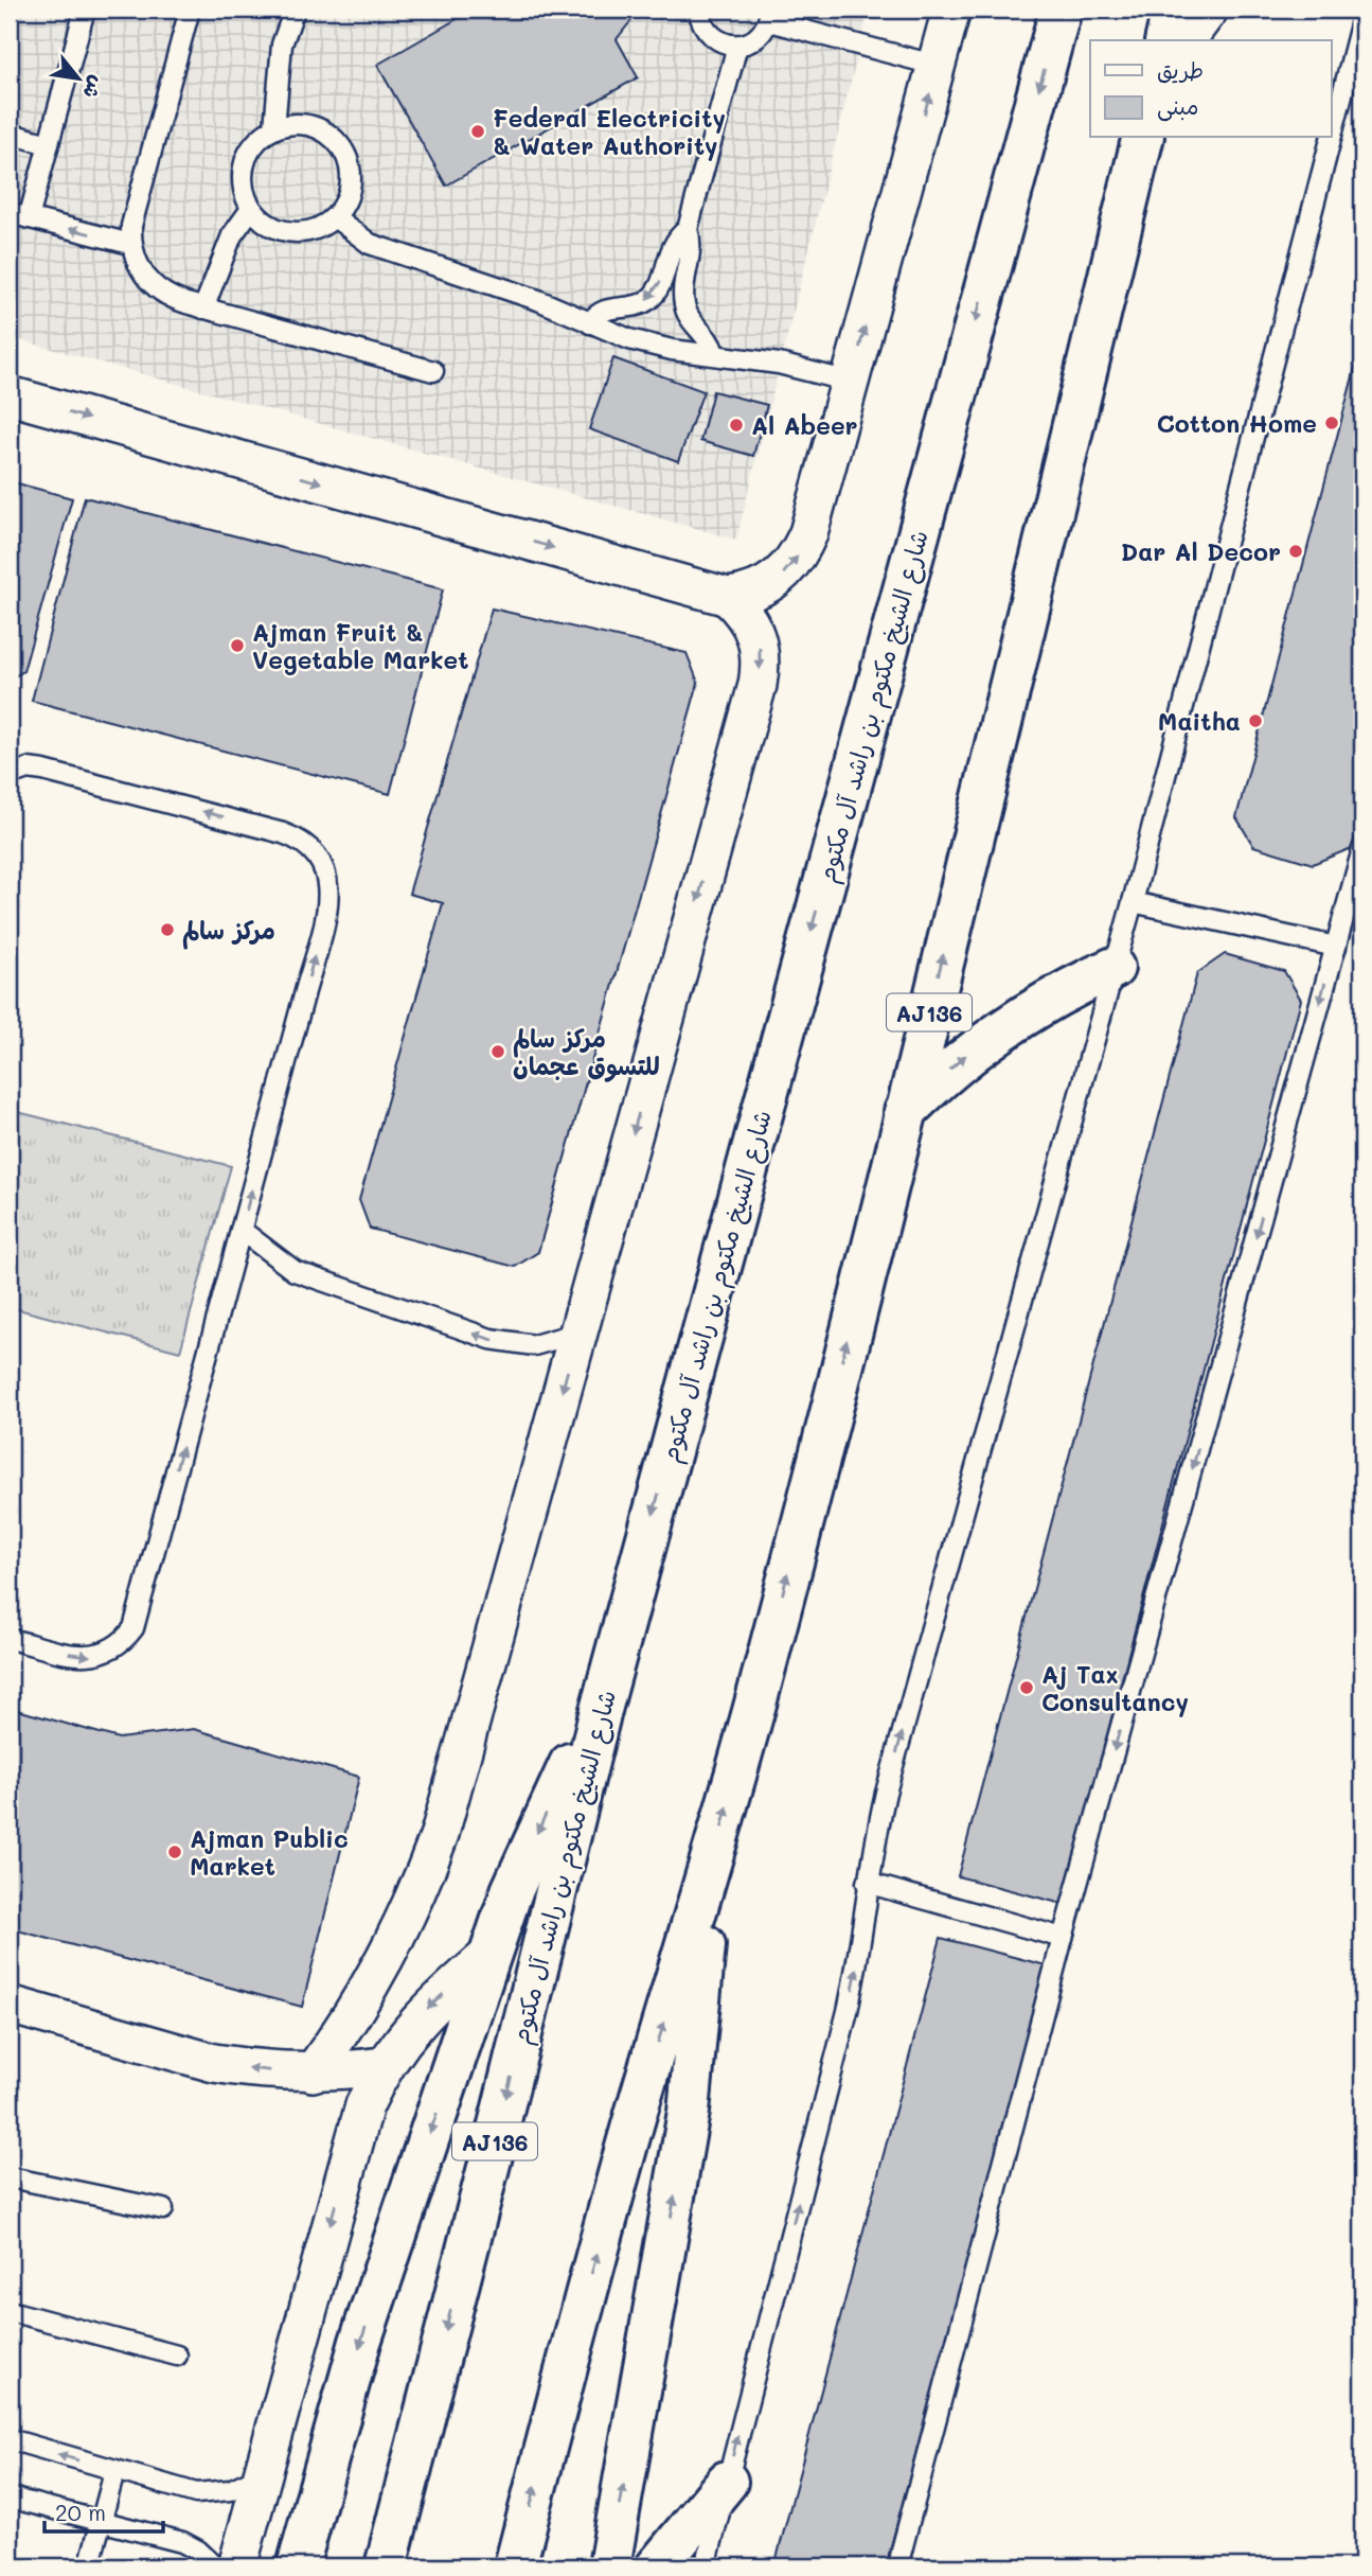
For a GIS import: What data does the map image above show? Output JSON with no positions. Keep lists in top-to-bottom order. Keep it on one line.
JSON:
{"streets":{"main road":["شارع الشيخ مكتوم بن راشد آل مكتوم","AJ136"]},"places":["Federal Electricity & Water Authority","Cotton Home","Al Abeer","Dar Al Decor","Ajman Fruit & Vegetable Market","Maitha","مركز سالم","مركز سالم للتسوق عجمان","Aj Tax Consultancy","Ajman Public Market"],"legend":["طريق","مبنى"],"scale_bar":"20 m","north":"bottom right"}
